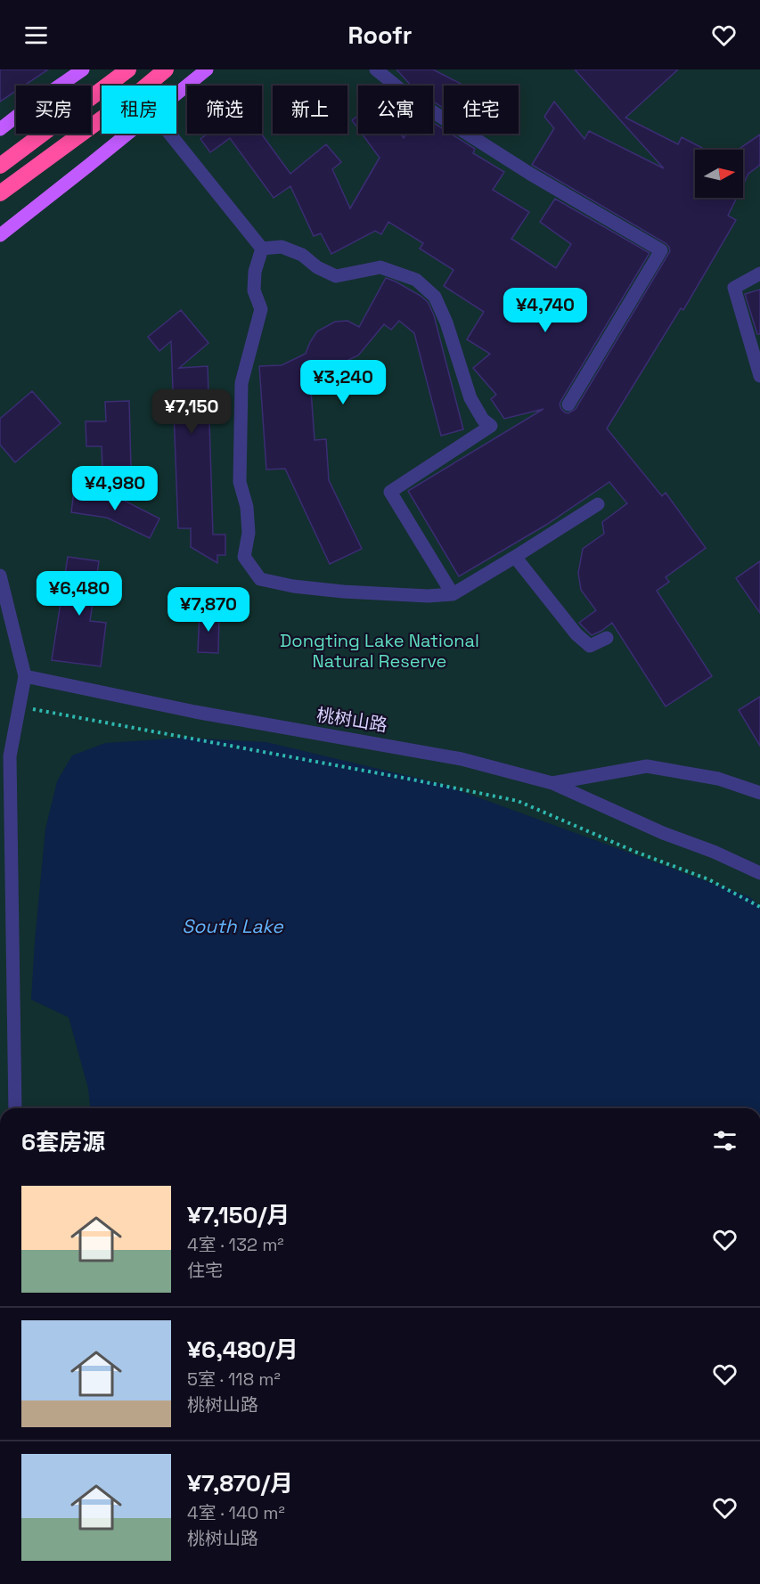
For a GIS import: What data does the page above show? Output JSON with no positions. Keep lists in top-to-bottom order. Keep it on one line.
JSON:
{"streets":{"street":["桃树山路"]},"water":["South Lake"],"parks":["Dongting Lake National Natural Reserve"],"north":"right","page":{"header":"Roofr","chip":["买房","租房","筛选","新上","公寓","住宅"],"price":["¥4,740","¥3,240","¥7,150","¥4,980","¥6,480","¥7,870"],"heading":"6套房源","list":[{"name":"¥7,150/月","note":"4室 · 132 m² · 住宅"},{"name":"¥6,480/月","note":"5室 · 118 m² · 桃树山路"},{"name":"¥7,870/月","note":"4室 · 140 m² · 桃树山路"}]}}
